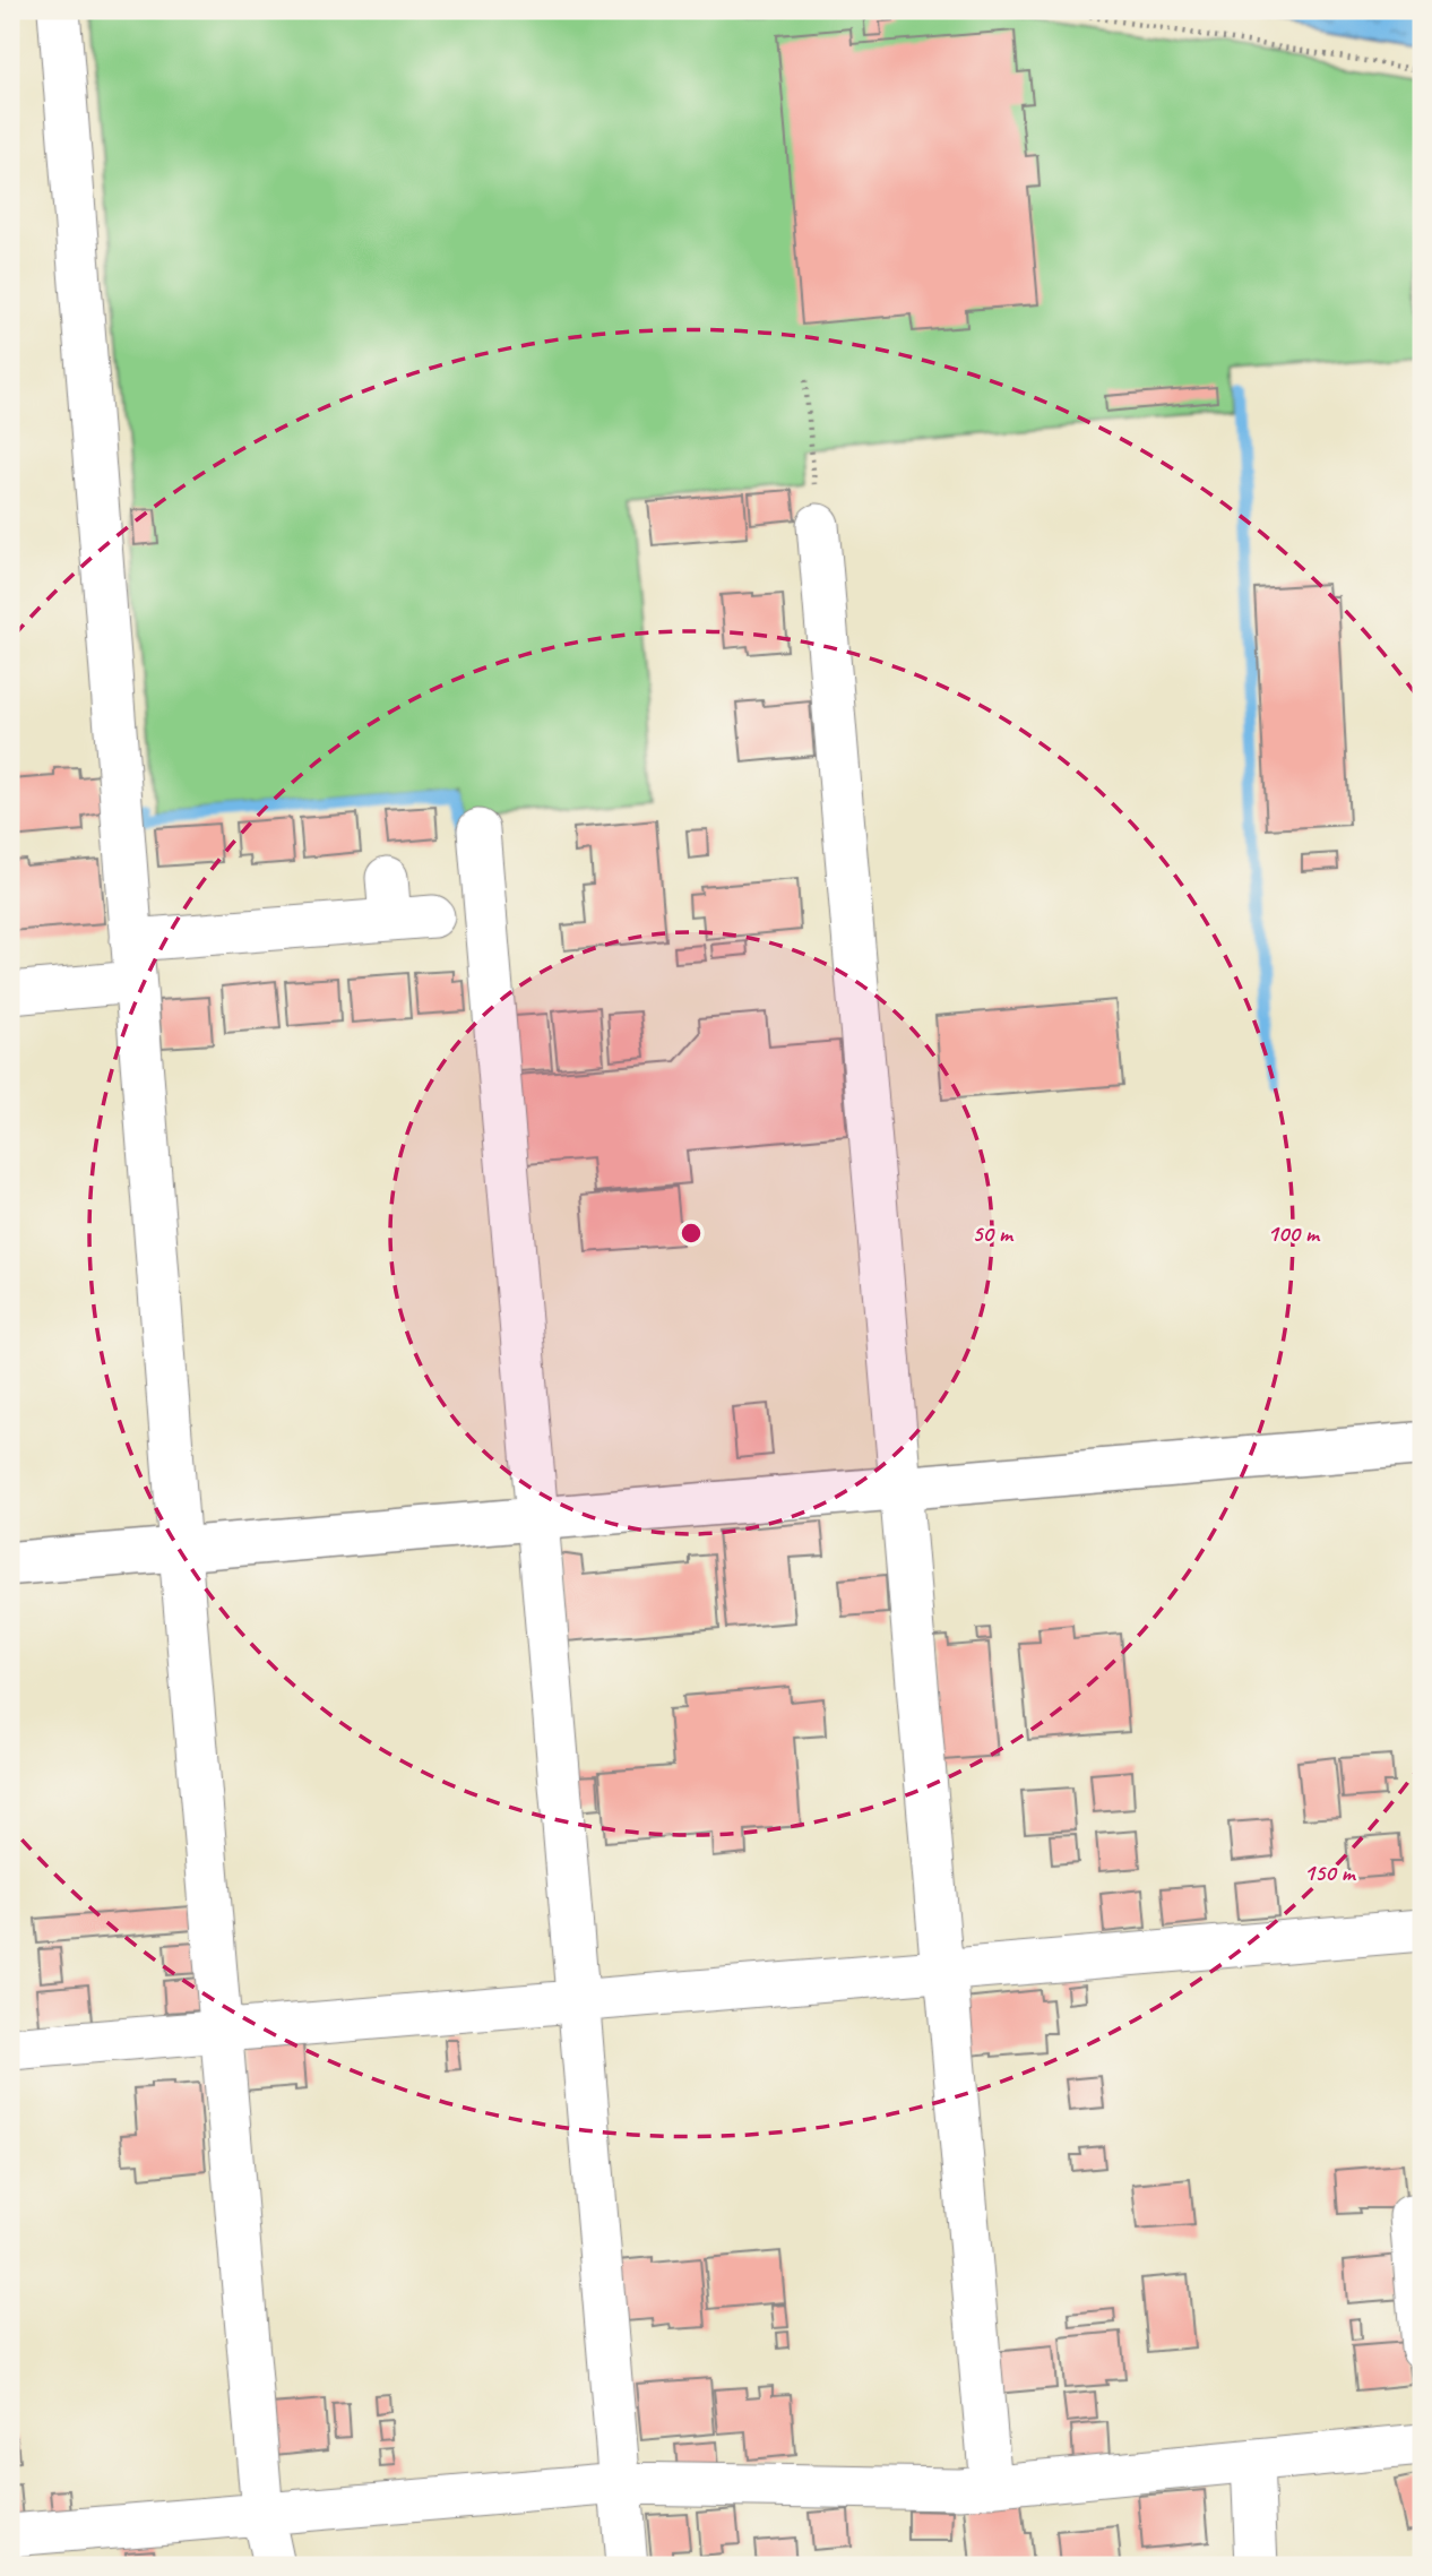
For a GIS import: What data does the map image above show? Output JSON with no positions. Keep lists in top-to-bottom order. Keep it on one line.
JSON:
{"rings":["50 m","100 m","150 m"]}
